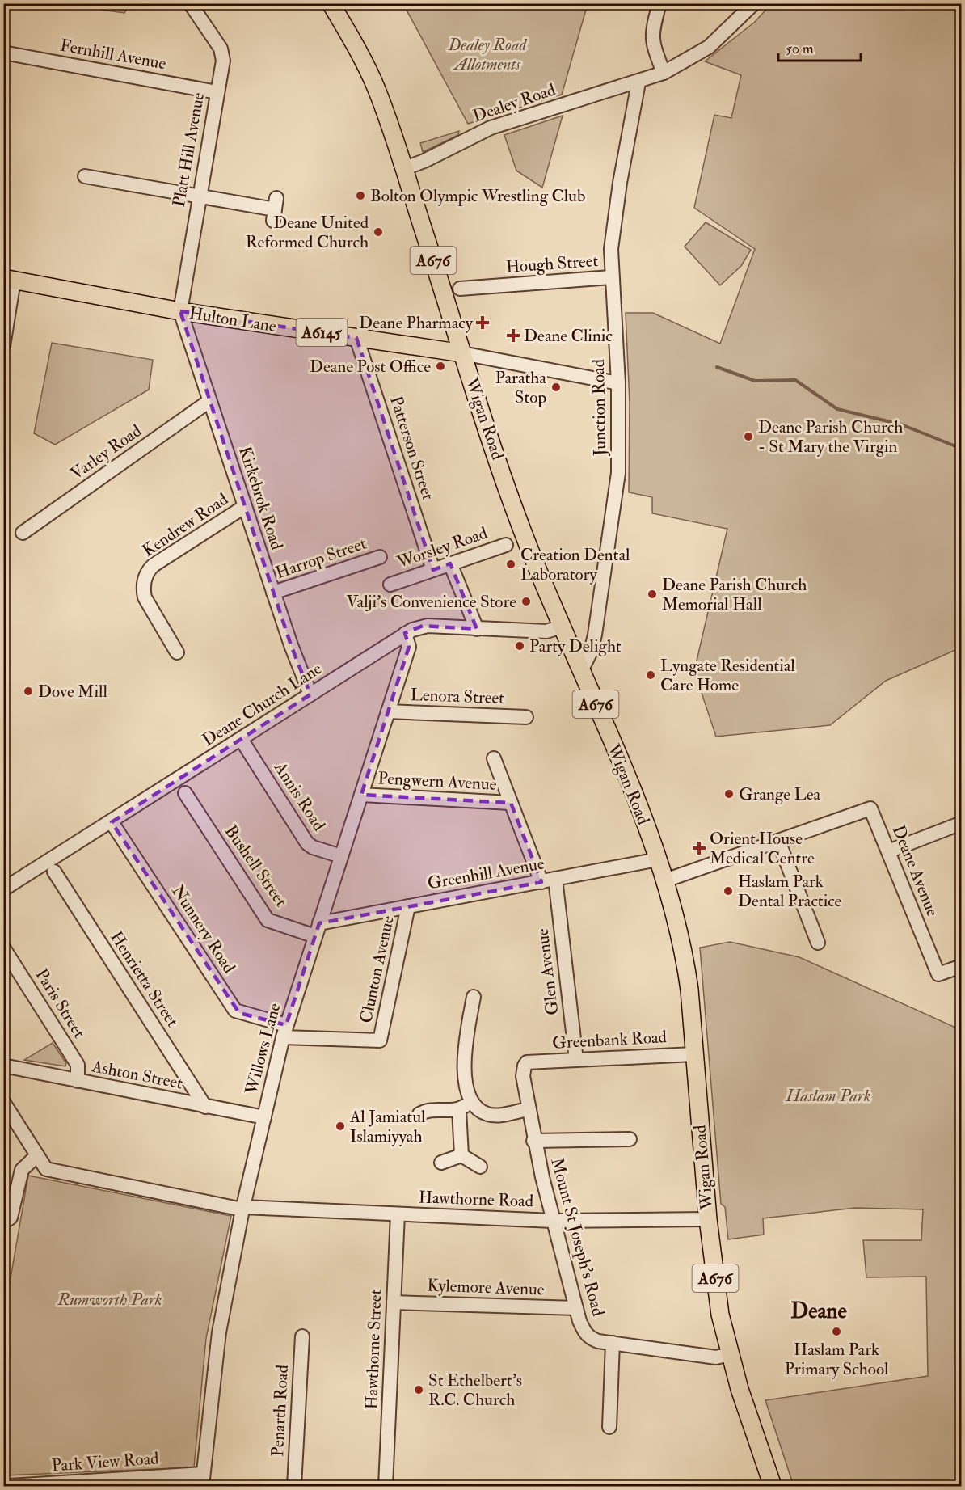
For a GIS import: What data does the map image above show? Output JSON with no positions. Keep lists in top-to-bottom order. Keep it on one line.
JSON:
{"streets":{"main road":["A676","Hulton Lane","A6145","Wigan Road"],"street":["Fernhill Avenue","Dealey Road","Platt Hill Avenue","Hough Street","Junction Road","Patterson Street","Varley Road","Kirkebrok Road","Kendrew Road","Worsley Road","Harrop Street","Lenora Street","Deane Church Lane","Pengwern Avenue","Annis Road","Bushell Street","Deane Avenue","Greenhill Avenue","Nunnery Road","Clunton Avenue","Glen Avenue","Henrietta Street","Paris Street","Greenbank Road","Willows Lane","Ashton Street","Hawthorne Road","Mount St Joseph's Road","Kylemore Avenue","Hawthorne Street","Penarth Road","Park View Road"]},"crossings":[["Fernhill Avenue","Platt Hill Avenue"],["Dealey Road","Junction Road"],["Dealey Road","Wigan Road"],["Platt Hill Avenue","Hulton Lane"],["Platt Hill Avenue","Kirkebrok Road"],["Hough Street","Junction Road"],["Hulton Lane","Wigan Road"],["Hulton Lane","Patterson Street"],["Hulton Lane","Kirkebrok Road"],["Junction Road","Wigan Road"],["Wigan Road","Deane Church Lane"],["Wigan Road","Greenhill Avenue"],["Wigan Road","Greenbank Road"],["Wigan Road","Hawthorne Road"],["Wigan Road","Mount St Joseph's Road"],["Patterson Street","Worsley Road"],["Varley Road","Kirkebrok Road"],["Kirkebrok Road","Kendrew Road"],["Kirkebrok Road","Harrop Street"],["Kirkebrok Road","Deane Church Lane"],["Lenora Street","Willows Lane"],["Deane Church Lane","Annis Road"],["Deane Church Lane","Nunnery Road"],["Deane Church Lane","Willows Lane"],["Pengwern Avenue","Willows Lane"],["Annis Road","Willows Lane"],["Bushell Street","Greenhill Avenue"],["Bushell Street","Willows Lane"],["Greenhill Avenue","Clunton Avenue"],["Greenhill Avenue","Glen Avenue"],["Greenhill Avenue","Willows Lane"],["Nunnery Road","Clunton Avenue"],["Nunnery Road","Willows Lane"],["Clunton Avenue","Willows Lane"],["Glen Avenue","Greenbank Road"],["Henrietta Street","Ashton Street"],["Paris Street","Ashton Street"],["Greenbank Road","Mount St Joseph's Road"],["Willows Lane","Ashton Street"],["Willows Lane","Hawthorne Road"],["Willows Lane","Park View Road"],["Hawthorne Road","Mount St Joseph's Road"],["Hawthorne Road","Hawthorne Street"],["Mount St Joseph's Road","Kylemore Avenue"],["Kylemore Avenue","Hawthorne Street"]],"districts":["Deane"],"parks":["Dealey Road Allotments","Haslam Park","Rumworth Park"],"places":{"other":["Bolton Olympic Wrestling Club","Deane United Reformed Church","Deane Post Office","Paratha Stop","Deane Parish Church - St Mary the Virgin","Creation Dental Laboratory","Deane Parish Church Memorial Hall","Valji's Convenience Store","Party Delight","Lyngate Residential Care Home","Dove Mill","Grange Lea","Haslam Park Dental Practice","Al Jamiatul Islamiyyah","Haslam Park Primary School","St Ethelbert's R.C. Church"],"health":["Deane Pharmacy","Deane Clinic","Orient House Medical Centre"]},"scale_bar":"50 m"}
